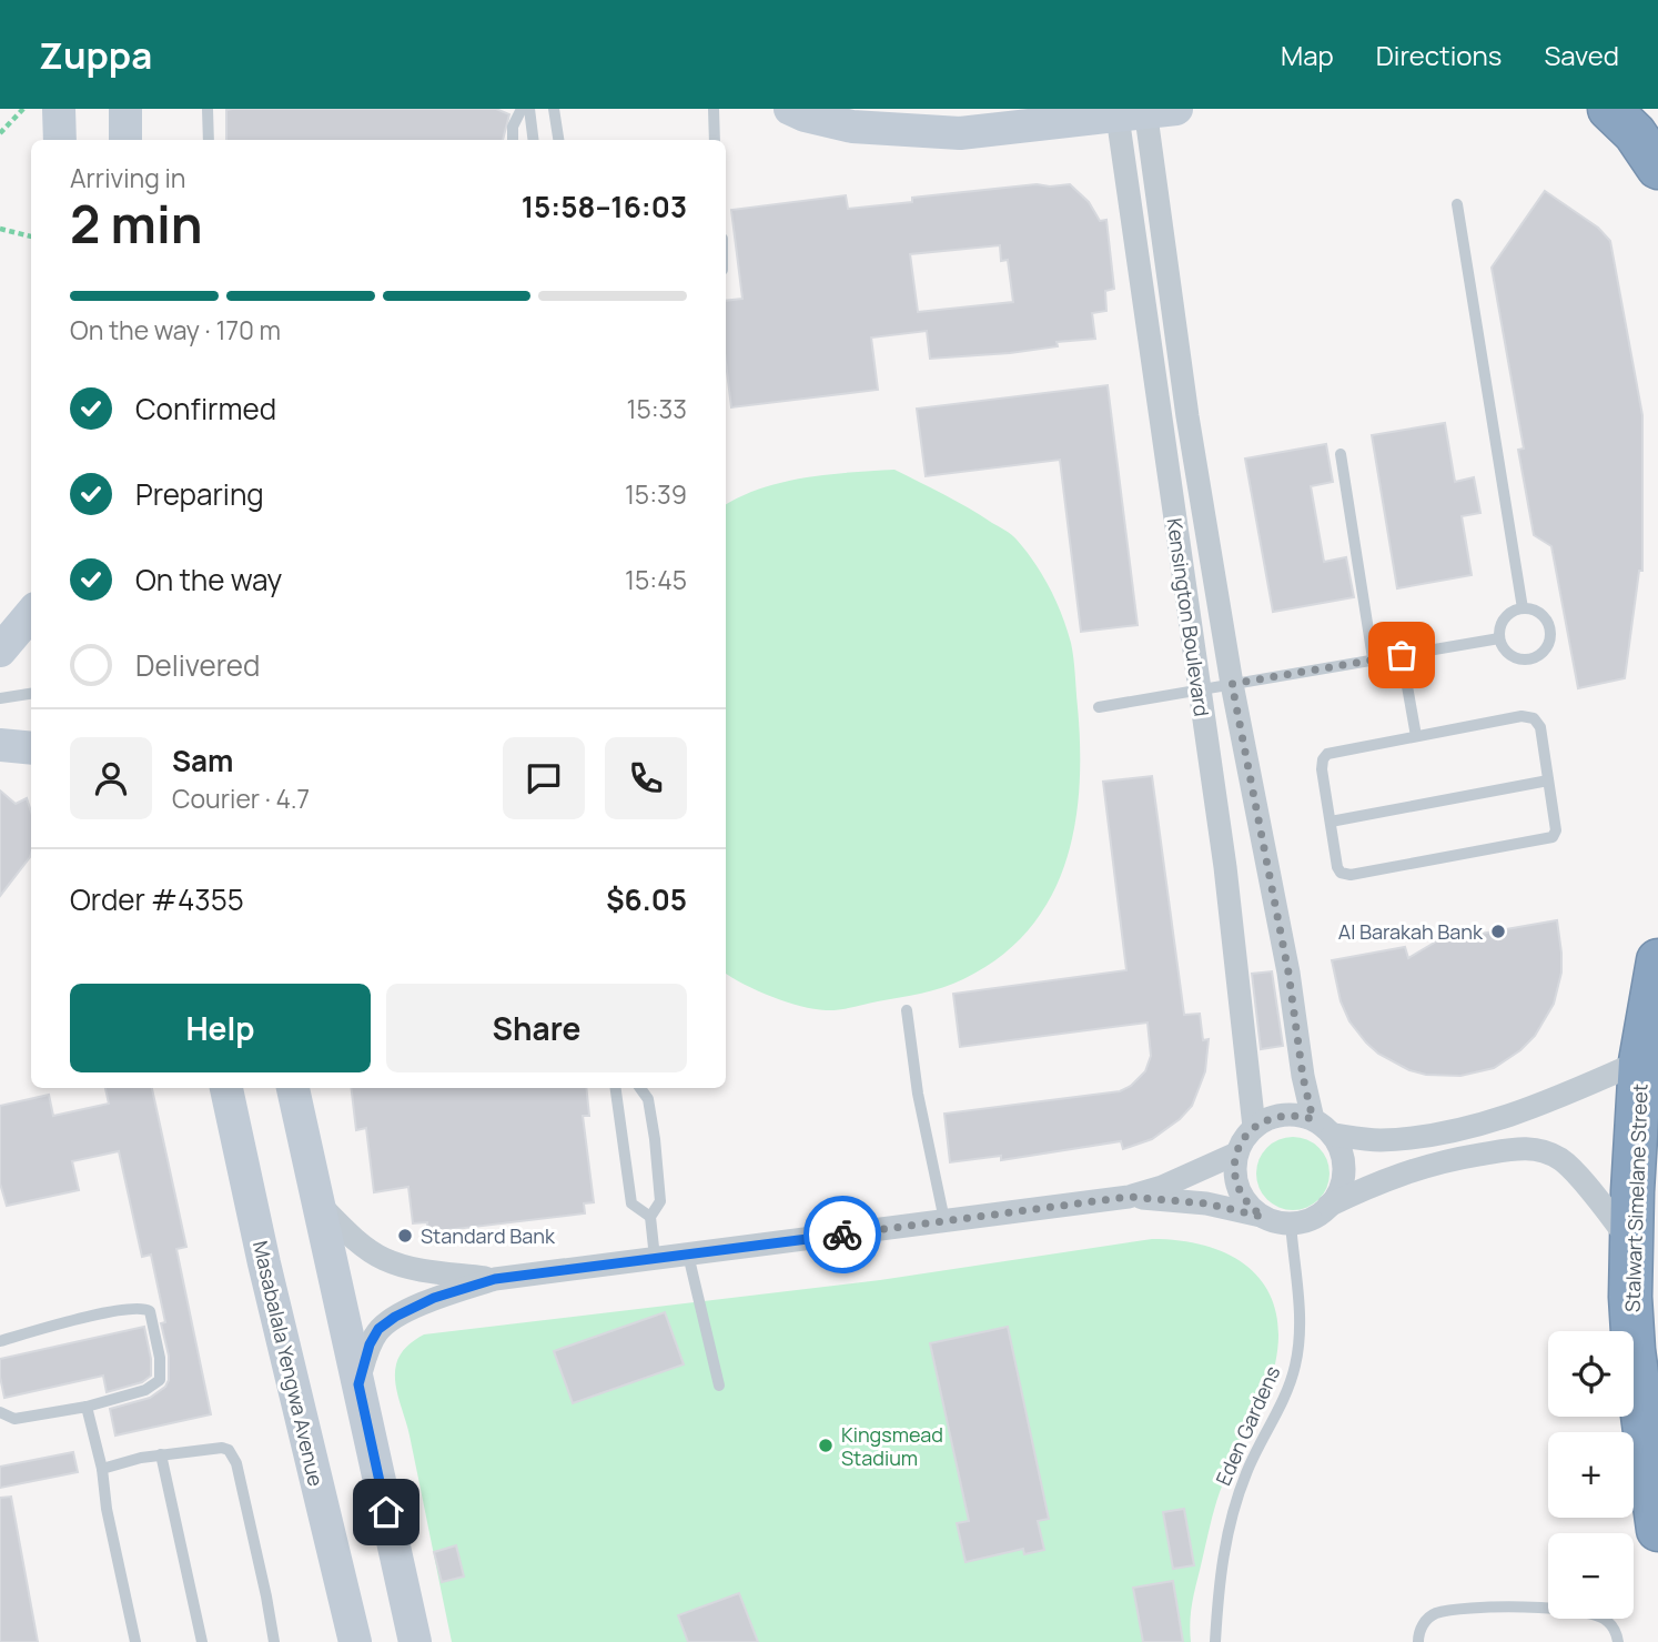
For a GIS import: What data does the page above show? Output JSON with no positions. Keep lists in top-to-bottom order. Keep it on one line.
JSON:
{"streets":{"highway":["Stalwart Simelane Street"],"main road":["Masabalala Yengwa Avenue"],"street":["Kensington Boulevard"],"lane":["Eden Gardens"]},"crossings":[["Kensington Boulevard","Eden Gardens"]],"places":["Al Barakah Bank","Standard Bank","Kingsmead Stadium"],"page":{"header":"Zuppa","nav":["Map","Directions","Saved"],"heading":["2 min","Arriving in","15:58–16:03"],"panel":["Sam","Courier · 4.7","Order #4355","$6.05"],"bar":"On the way · 170 m","list":[["Confirmed","15:33"],["Preparing","15:39"],["On the way","15:45"],"Delivered"],"buttons":["Help","Share"],"map_buttons":["+","−"]}}
